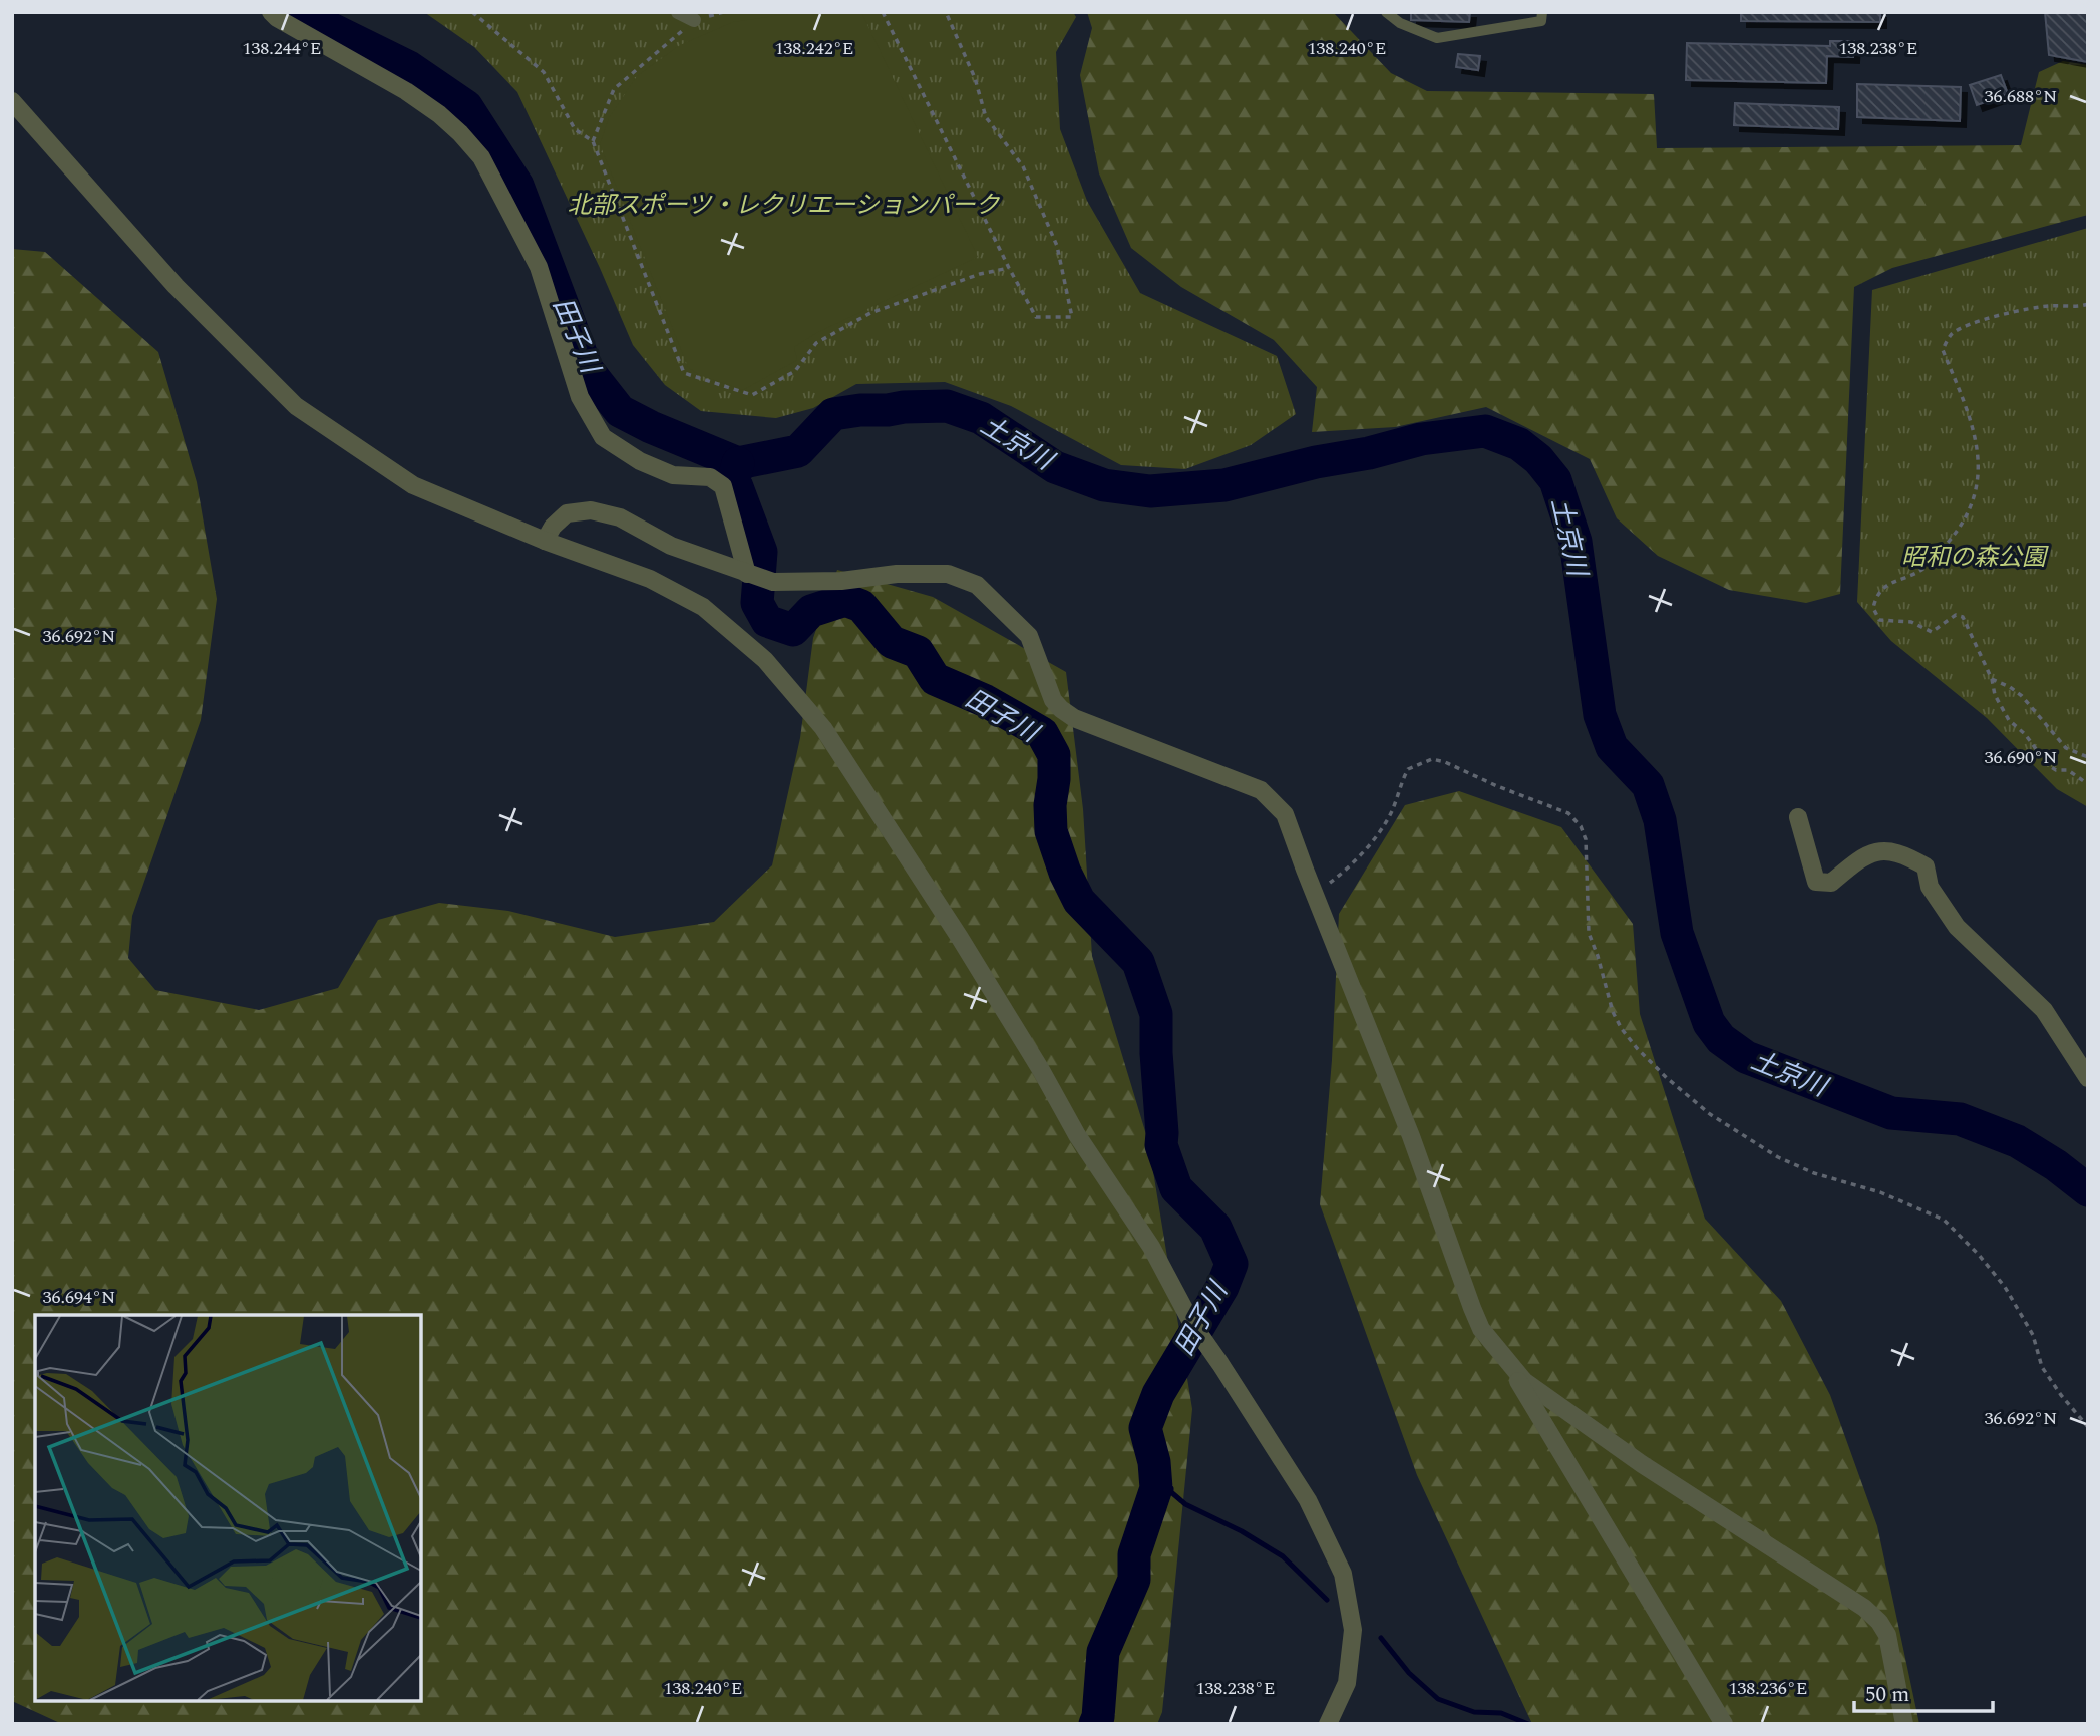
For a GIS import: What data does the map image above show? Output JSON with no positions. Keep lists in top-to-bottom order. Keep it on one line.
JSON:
{"water":["田子川","土京川"],"parks":["北部スポーツ・レクリエーションパーク","昭和の森公園"],"scale_bar":"50 m","coordinates":["138.244°E","138.242°E","138.240°E","138.238°E","36.688°N","36.692°N","36.690°N","36.694°N","138.236°E"]}
